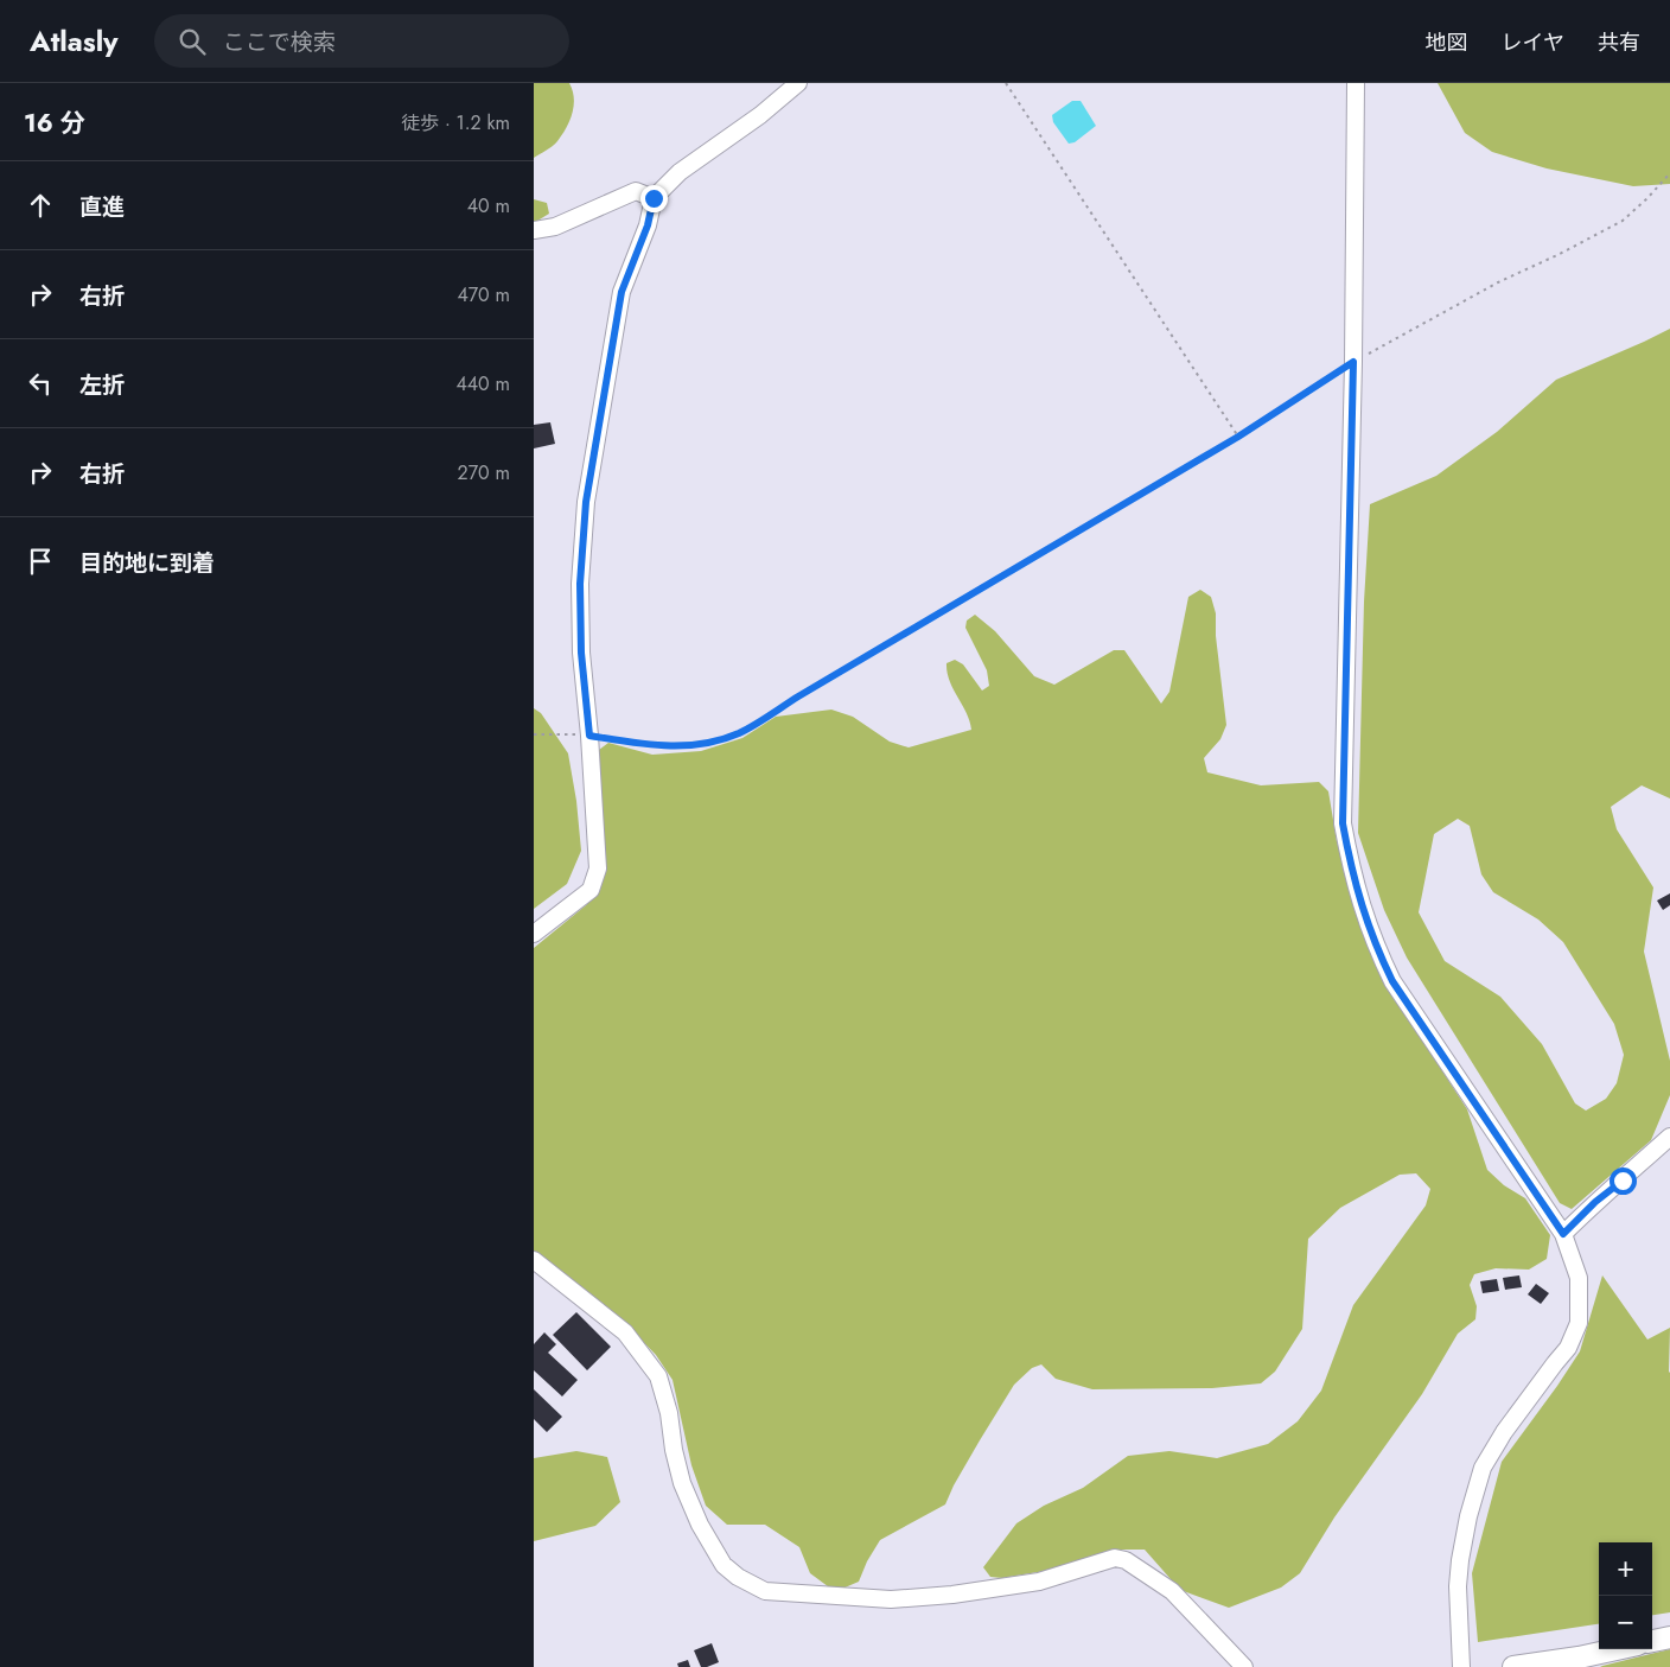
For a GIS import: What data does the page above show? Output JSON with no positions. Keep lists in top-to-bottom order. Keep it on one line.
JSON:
{"page":{"header":"Atlasly","search":"ここで検索","nav":["地図","レイヤ","共有"],"heading":["16 分","徒歩 · 1.2 km"],"list":[["直進","40 m"],["右折","470 m"],["左折","440 m"],["右折","270 m"],"目的地に到着"],"map_buttons":["+","−"]}}
